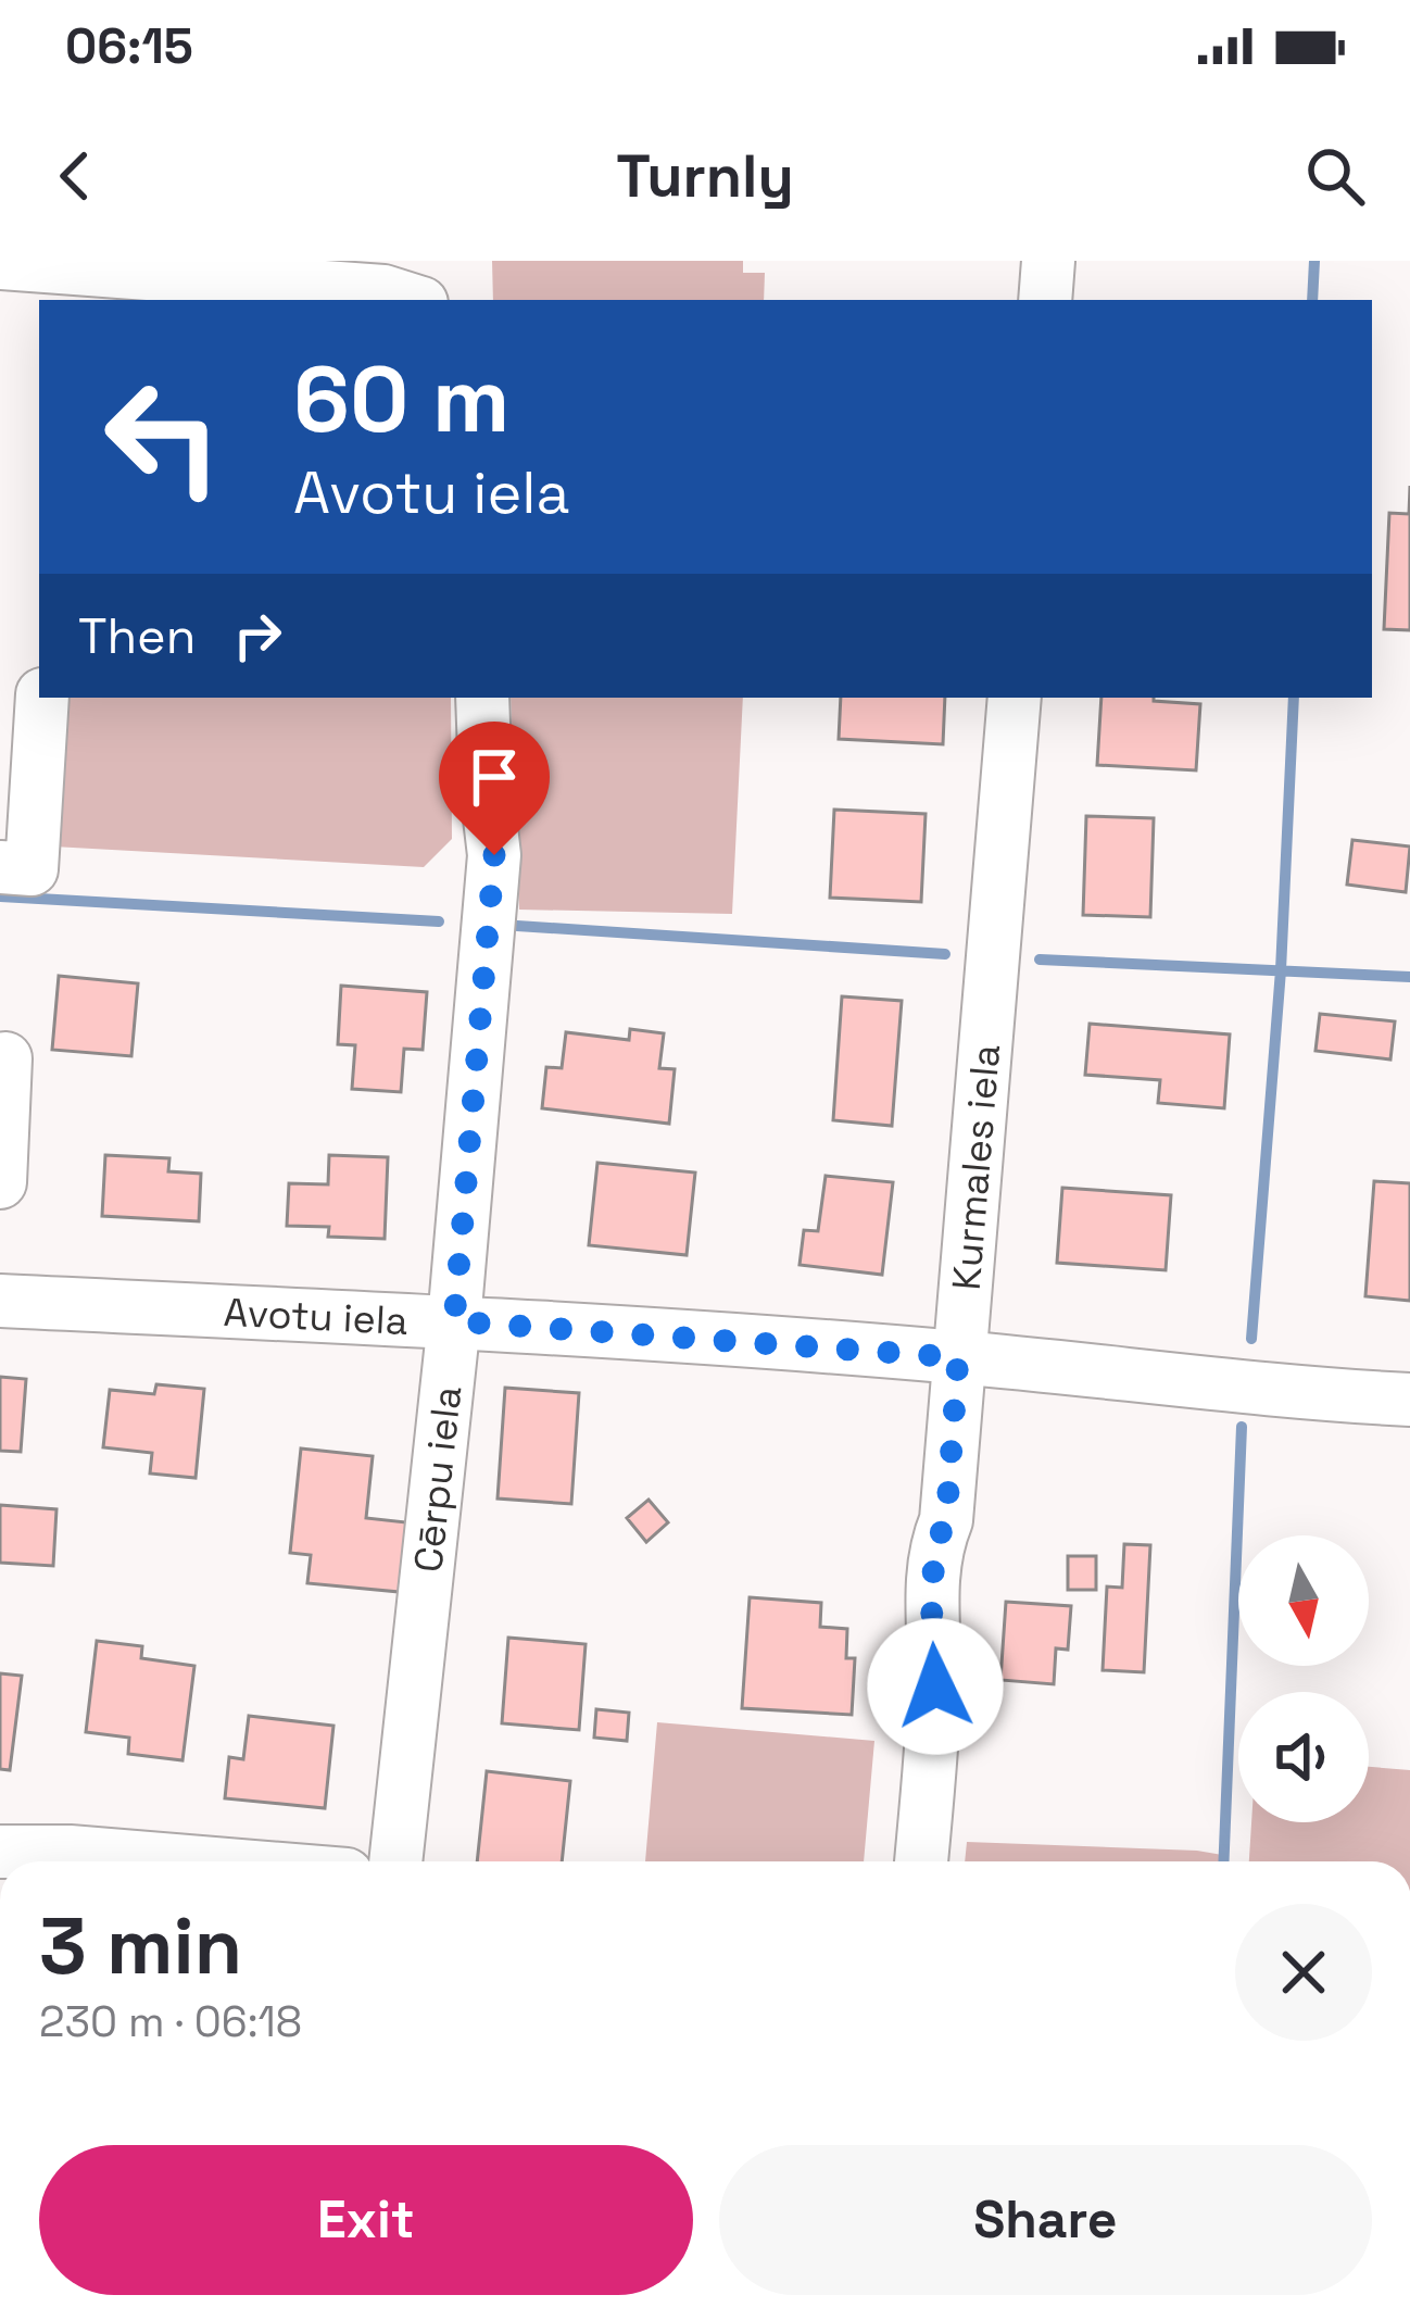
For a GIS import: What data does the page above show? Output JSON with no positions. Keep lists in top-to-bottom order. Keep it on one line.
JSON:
{"streets":{"street":["Kurmales iela","Avotu iela","Cērpu iela"]},"crossings":[["Kurmales iela","Avotu iela"],["Avotu iela","Cērpu iela"]],"north":"bottom","page":{"status":"06:15","header":"Turnly","turn":["60 m","Avotu iela"],"then":"Then","heading":["3 min","230 m · 06:18"],"buttons":["Exit","Share"]}}
